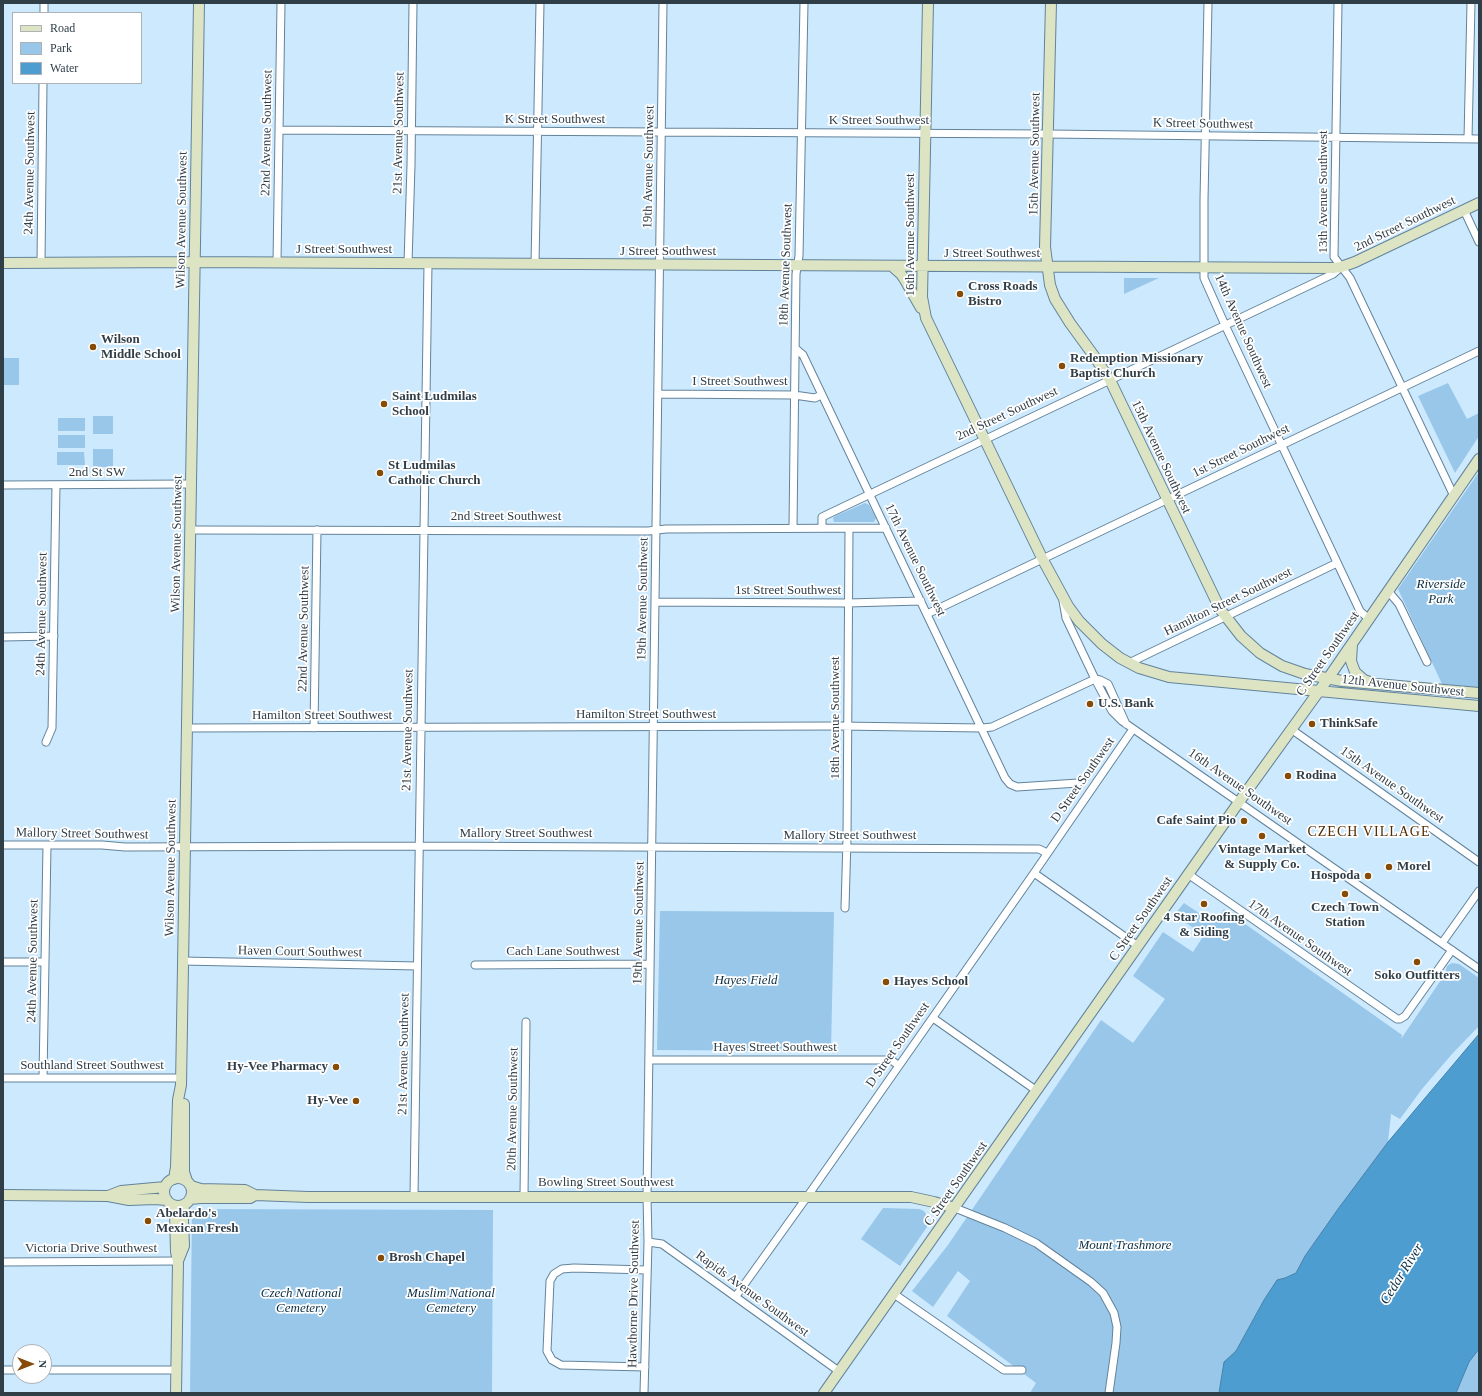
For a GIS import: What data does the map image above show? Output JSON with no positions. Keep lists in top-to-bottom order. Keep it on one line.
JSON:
{"streets":{"main road":["15th Avenue Southwest","Wilson Avenue Southwest","2nd Street Southwest","16th Avenue Southwest","J Street Southwest","C Street Southwest","12th Avenue Southwest","Bowling Street Southwest"],"street":["K Street Southwest","22nd Avenue Southwest","21st Avenue Southwest","19th Avenue Southwest","24th Avenue Southwest","13th Avenue Southwest","18th Avenue Southwest","14th Avenue Southwest","I Street Southwest","1st Street Southwest","2nd St SW","17th Avenue Southwest","Hamilton Street Southwest","D Street Southwest","Mallory Street Southwest","Haven Court Southwest","Cach Lane Southwest","Hayes Street Southwest","Southland Street Southwest","20th Avenue Southwest","Victoria Drive Southwest","Hawthorne Drive Southwest","Rapids Avenue Southwest"]},"crossings":[["K Street Southwest","22nd Avenue Southwest"],["K Street Southwest","21st Avenue Southwest"],["K Street Southwest","15th Avenue Southwest"],["K Street Southwest","19th Avenue Southwest"],["K Street Southwest","13th Avenue Southwest"],["K Street Southwest","16th Avenue Southwest"],["K Street Southwest","18th Avenue Southwest"],["K Street Southwest","14th Avenue Southwest"],["22nd Avenue Southwest","2nd Street Southwest"],["22nd Avenue Southwest","J Street Southwest"],["22nd Avenue Southwest","Hamilton Street Southwest"],["21st Avenue Southwest","2nd Street Southwest"],["21st Avenue Southwest","J Street Southwest"],["21st Avenue Southwest","Hamilton Street Southwest"],["21st Avenue Southwest","Mallory Street Southwest"],["21st Avenue Southwest","Haven Court Southwest"],["21st Avenue Southwest","Bowling Street Southwest"],["15th Avenue Southwest","2nd Street Southwest"],["15th Avenue Southwest","J Street Southwest"],["15th Avenue Southwest","1st Street Southwest"],["15th Avenue Southwest","Hamilton Street Southwest"],["15th Avenue Southwest","C Street Southwest"],["15th Avenue Southwest","12th Avenue Southwest"],["19th Avenue Southwest","2nd Street Southwest"],["19th Avenue Southwest","J Street Southwest"],["19th Avenue Southwest","I Street Southwest"],["19th Avenue Southwest","1st Street Southwest"],["19th Avenue Southwest","Hamilton Street Southwest"],["19th Avenue Southwest","Mallory Street Southwest"],["19th Avenue Southwest","Cach Lane Southwest"],["19th Avenue Southwest","Hayes Street Southwest"],["19th Avenue Southwest","Bowling Street Southwest"],["19th Avenue Southwest","Hawthorne Drive Southwest"],["24th Avenue Southwest","J Street Southwest"],["24th Avenue Southwest","2nd St SW"],["24th Avenue Southwest","Mallory Street Southwest"],["24th Avenue Southwest","Southland Street Southwest"],["13th Avenue Southwest","2nd Street Southwest"],["13th Avenue Southwest","J Street Southwest"],["13th Avenue Southwest","1st Street Southwest"],["13th Avenue Southwest","C Street Southwest"],["Wilson Avenue Southwest","2nd Street Southwest"],["Wilson Avenue Southwest","J Street Southwest"],["Wilson Avenue Southwest","2nd St SW"],["Wilson Avenue Southwest","Hamilton Street Southwest"],["Wilson Avenue Southwest","Mallory Street Southwest"],["Wilson Avenue Southwest","Haven Court Southwest"],["Wilson Avenue Southwest","Southland Street Southwest"],["Wilson Avenue Southwest","Bowling Street Southwest"],["2nd Street Southwest","16th Avenue Southwest"],["2nd Street Southwest","J Street Southwest"],["2nd Street Southwest","18th Avenue Southwest"],["2nd Street Southwest","14th Avenue Southwest"],["2nd Street Southwest","17th Avenue Southwest"],["16th Avenue Southwest","J Street Southwest"],["16th Avenue Southwest","1st Street Southwest"],["16th Avenue Southwest","17th Avenue Southwest"],["16th Avenue Southwest","Hamilton Street Southwest"],["16th Avenue Southwest","C Street Southwest"],["16th Avenue Southwest","12th Avenue Southwest"],["16th Avenue Southwest","D Street Southwest"],["J Street Southwest","18th Avenue Southwest"],["J Street Southwest","14th Avenue Southwest"],["18th Avenue Southwest","I Street Southwest"],["18th Avenue Southwest","1st Street Southwest"],["18th Avenue Southwest","17th Avenue Southwest"],["18th Avenue Southwest","Hamilton Street Southwest"],["18th Avenue Southwest","Mallory Street Southwest"],["14th Avenue Southwest","1st Street Southwest"],["14th Avenue Southwest","Hamilton Street Southwest"],["14th Avenue Southwest","C Street Southwest"],["I Street Southwest","17th Avenue Southwest"],["1st Street Southwest","17th Avenue Southwest"],["1st Street Southwest","12th Avenue Southwest"],["17th Avenue Southwest","Hamilton Street Southwest"],["17th Avenue Southwest","C Street Southwest"],["Hamilton Street Southwest","12th Avenue Southwest"],["C Street Southwest","12th Avenue Southwest"],["C Street Southwest","Bowling Street Southwest"],["C Street Southwest","Rapids Avenue Southwest"],["D Street Southwest","Mallory Street Southwest"],["D Street Southwest","Hayes Street Southwest"],["D Street Southwest","Bowling Street Southwest"],["D Street Southwest","Rapids Avenue Southwest"],["20th Avenue Southwest","Bowling Street Southwest"],["Bowling Street Southwest","Hawthorne Drive Southwest"],["Hawthorne Drive Southwest","Rapids Avenue Southwest"]],"districts":["CZECH VILLAGE"],"water":["Cedar River"],"parks":["Riverside Park","Hayes Field","Mount Trashmore","Czech National Cemetery","Muslim National Cemetery"],"places":["Cross Roads Bistro","Wilson Middle School","Redemption Missionary Baptist Church","Saint Ludmilas School","St Ludmilas Catholic Church","U.S. Bank","ThinkSafe","Rodina","Cafe Saint Pio","Vintage Market & Supply Co.","Morel","Hospoda","Czech Town Station","4 Star Roofing & Siding","Soko Outfitters","Hayes School","Hy-Vee Pharmacy","Hy-Vee","Abelardo's Mexican Fresh","Brosh Chapel"],"legend":["Road","Park","Water"],"north":"right"}
